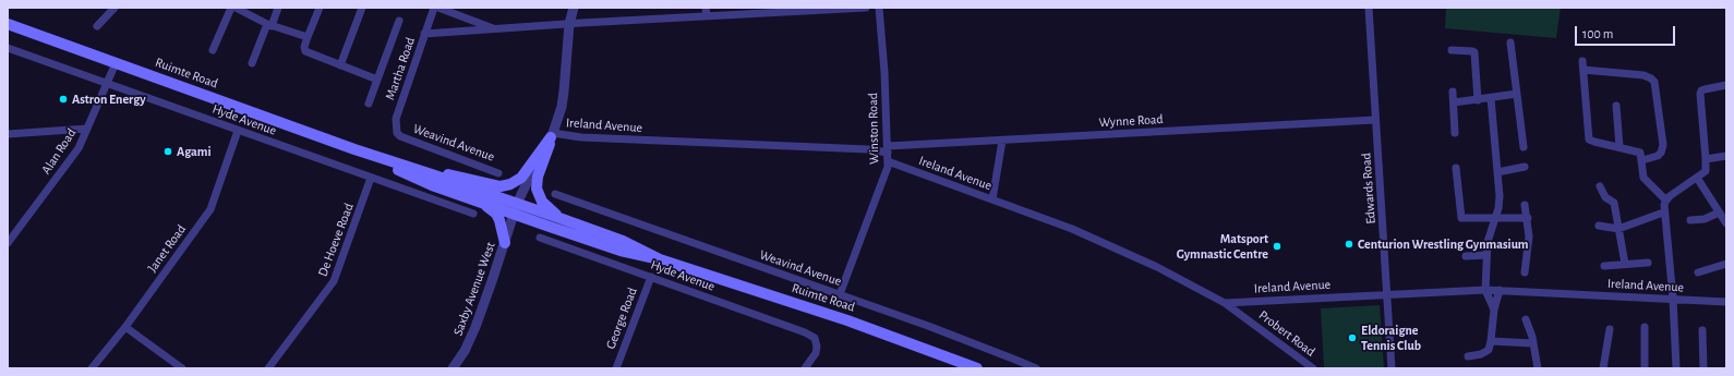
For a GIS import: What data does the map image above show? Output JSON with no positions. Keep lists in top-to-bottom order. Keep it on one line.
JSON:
{"streets":{"main road":["Ruimte Road"],"street":["Martha Road","Hyde Avenue","Wynne Road","Ireland Avenue","Winston Road","Weavind Avenue","Alan Road","Edwards Road","De Hoeve Road","Janet Road","Saxby Avenue West","George Road","Probert Road"]},"crossings":[["Martha Road","Weavind Avenue"],["Ruimte Road","Alan Road"],["Ruimte Road","Saxby Avenue West"],["Hyde Avenue","Alan Road"],["Hyde Avenue","De Hoeve Road"],["Hyde Avenue","Janet Road"],["Hyde Avenue","George Road"],["Wynne Road","Ireland Avenue"],["Wynne Road","Winston Road"],["Wynne Road","Edwards Road"],["Ireland Avenue","Winston Road"],["Ireland Avenue","Edwards Road"],["Ireland Avenue","Saxby Avenue West"],["Ireland Avenue","Probert Road"],["Winston Road","Weavind Avenue"]],"places":["Astron Energy","Agami","Centurion Wrestling Gynmasium","Matsport Gymnastic Centre","Eldoraigne Tennis Club"],"scale_bar":"100 m"}
